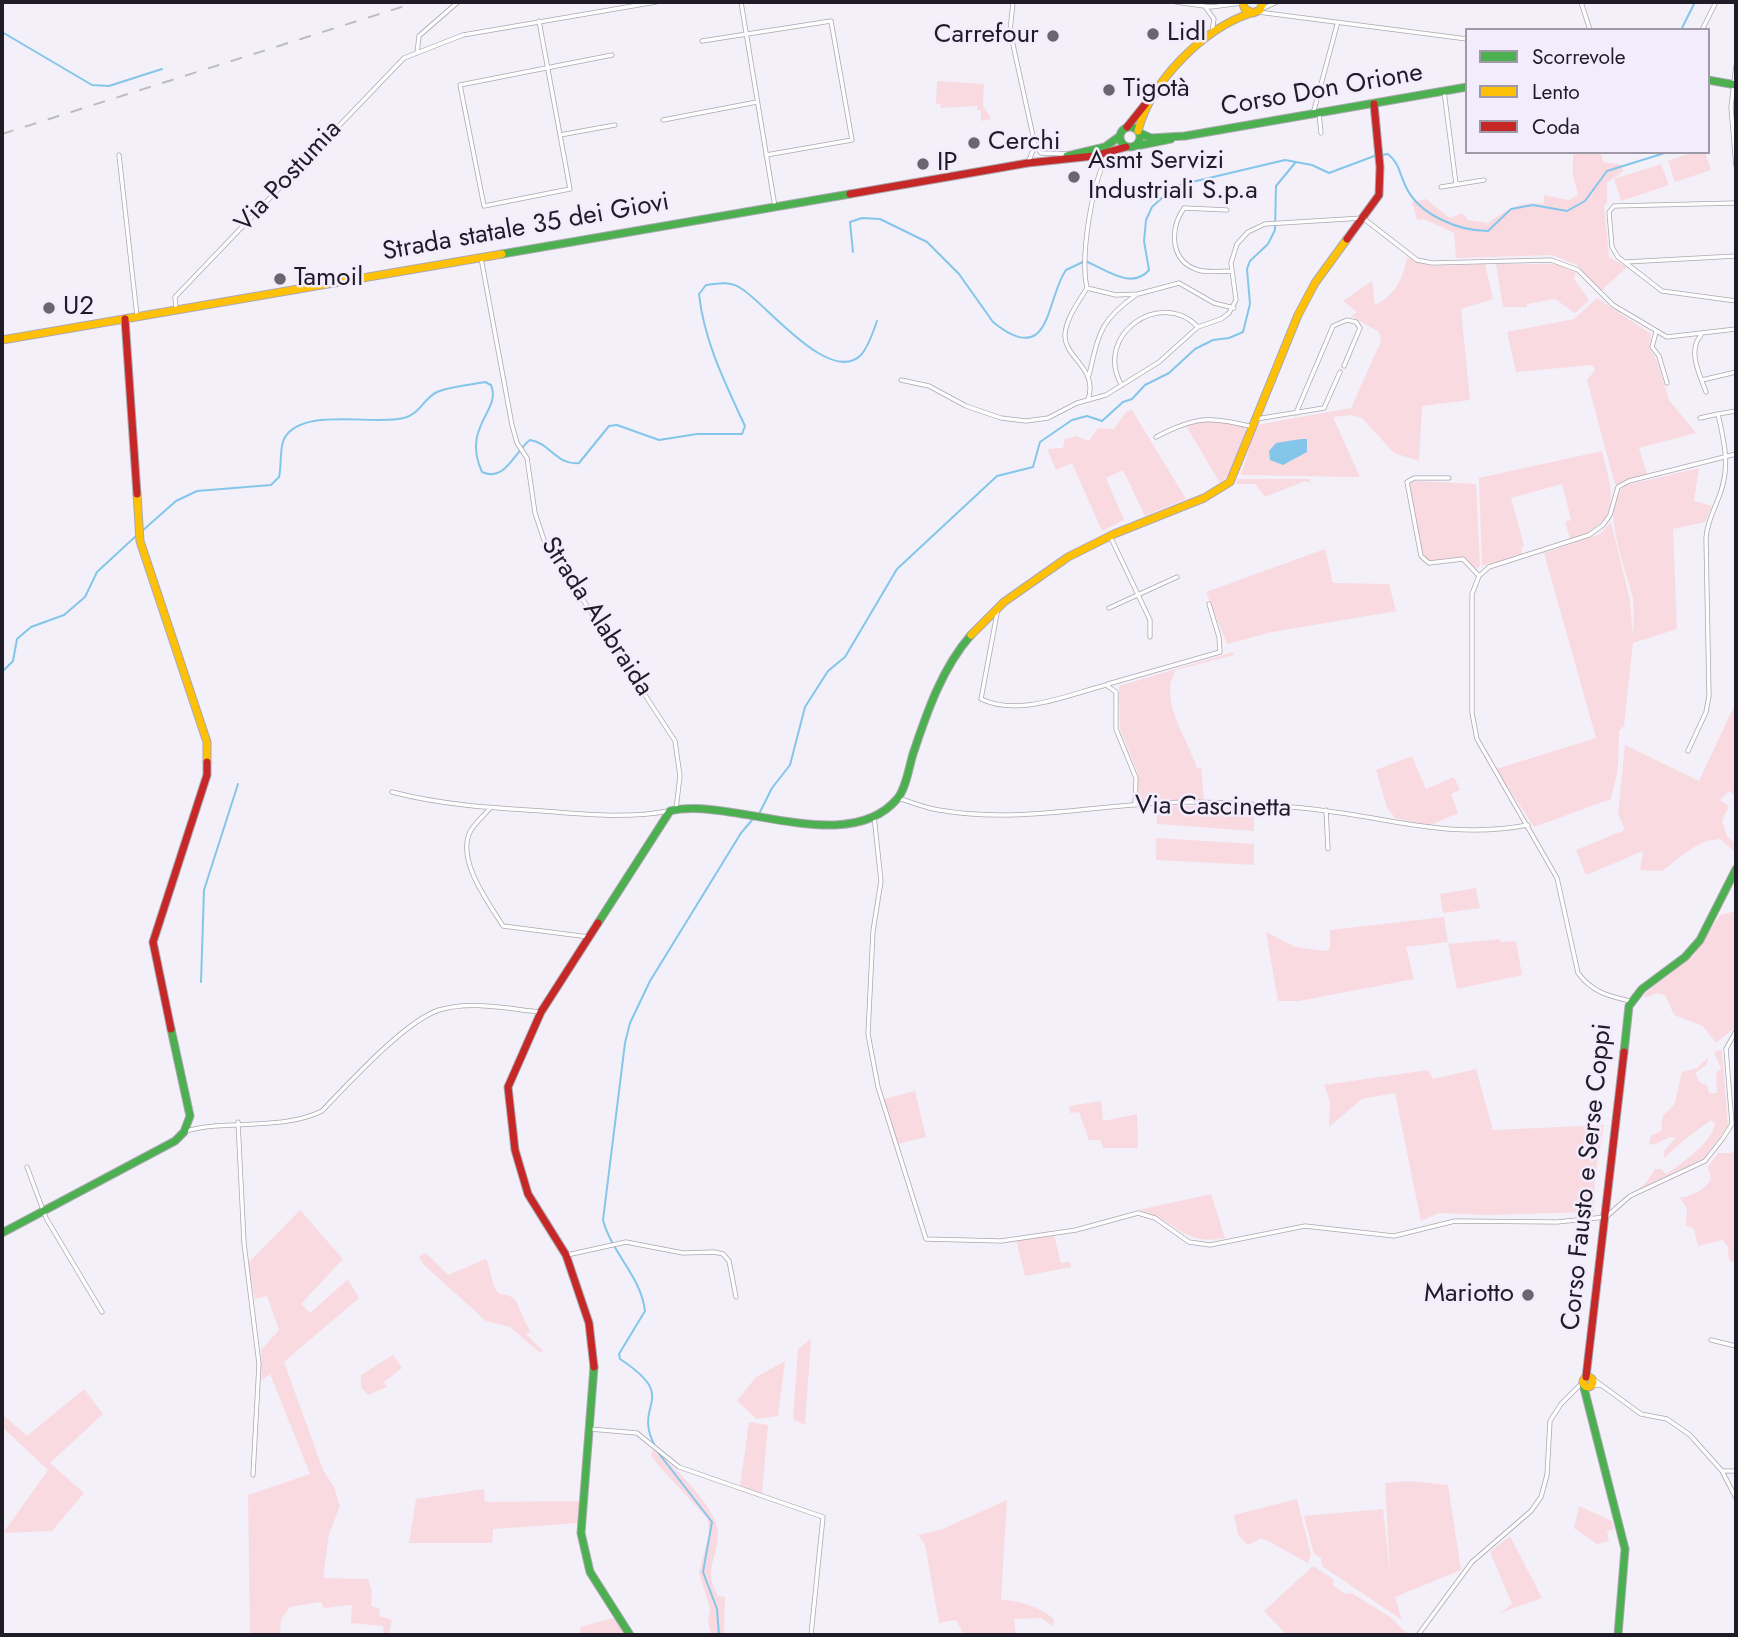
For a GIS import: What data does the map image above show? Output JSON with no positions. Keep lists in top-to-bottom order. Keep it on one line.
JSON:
{"streets":{"street":["Corso Don Orione","Via Postumia","Strada statale 35 dei Giovi","Strada Alabraida","Via Cascinetta","Corso Fausto e Serse Coppi"]},"crossings":[["Corso Don Orione","Strada statale 35 dei Giovi"],["Via Postumia","Strada statale 35 dei Giovi"],["Strada statale 35 dei Giovi","Strada Alabraida"]],"places":["Lidl","Carrefour","Tigotà","Cerchi","IP","Asmt Servizi Industriali S.p.a","Tamoil","U2","Mariotto"],"legend":["Scorrevole","Lento","Coda"]}
